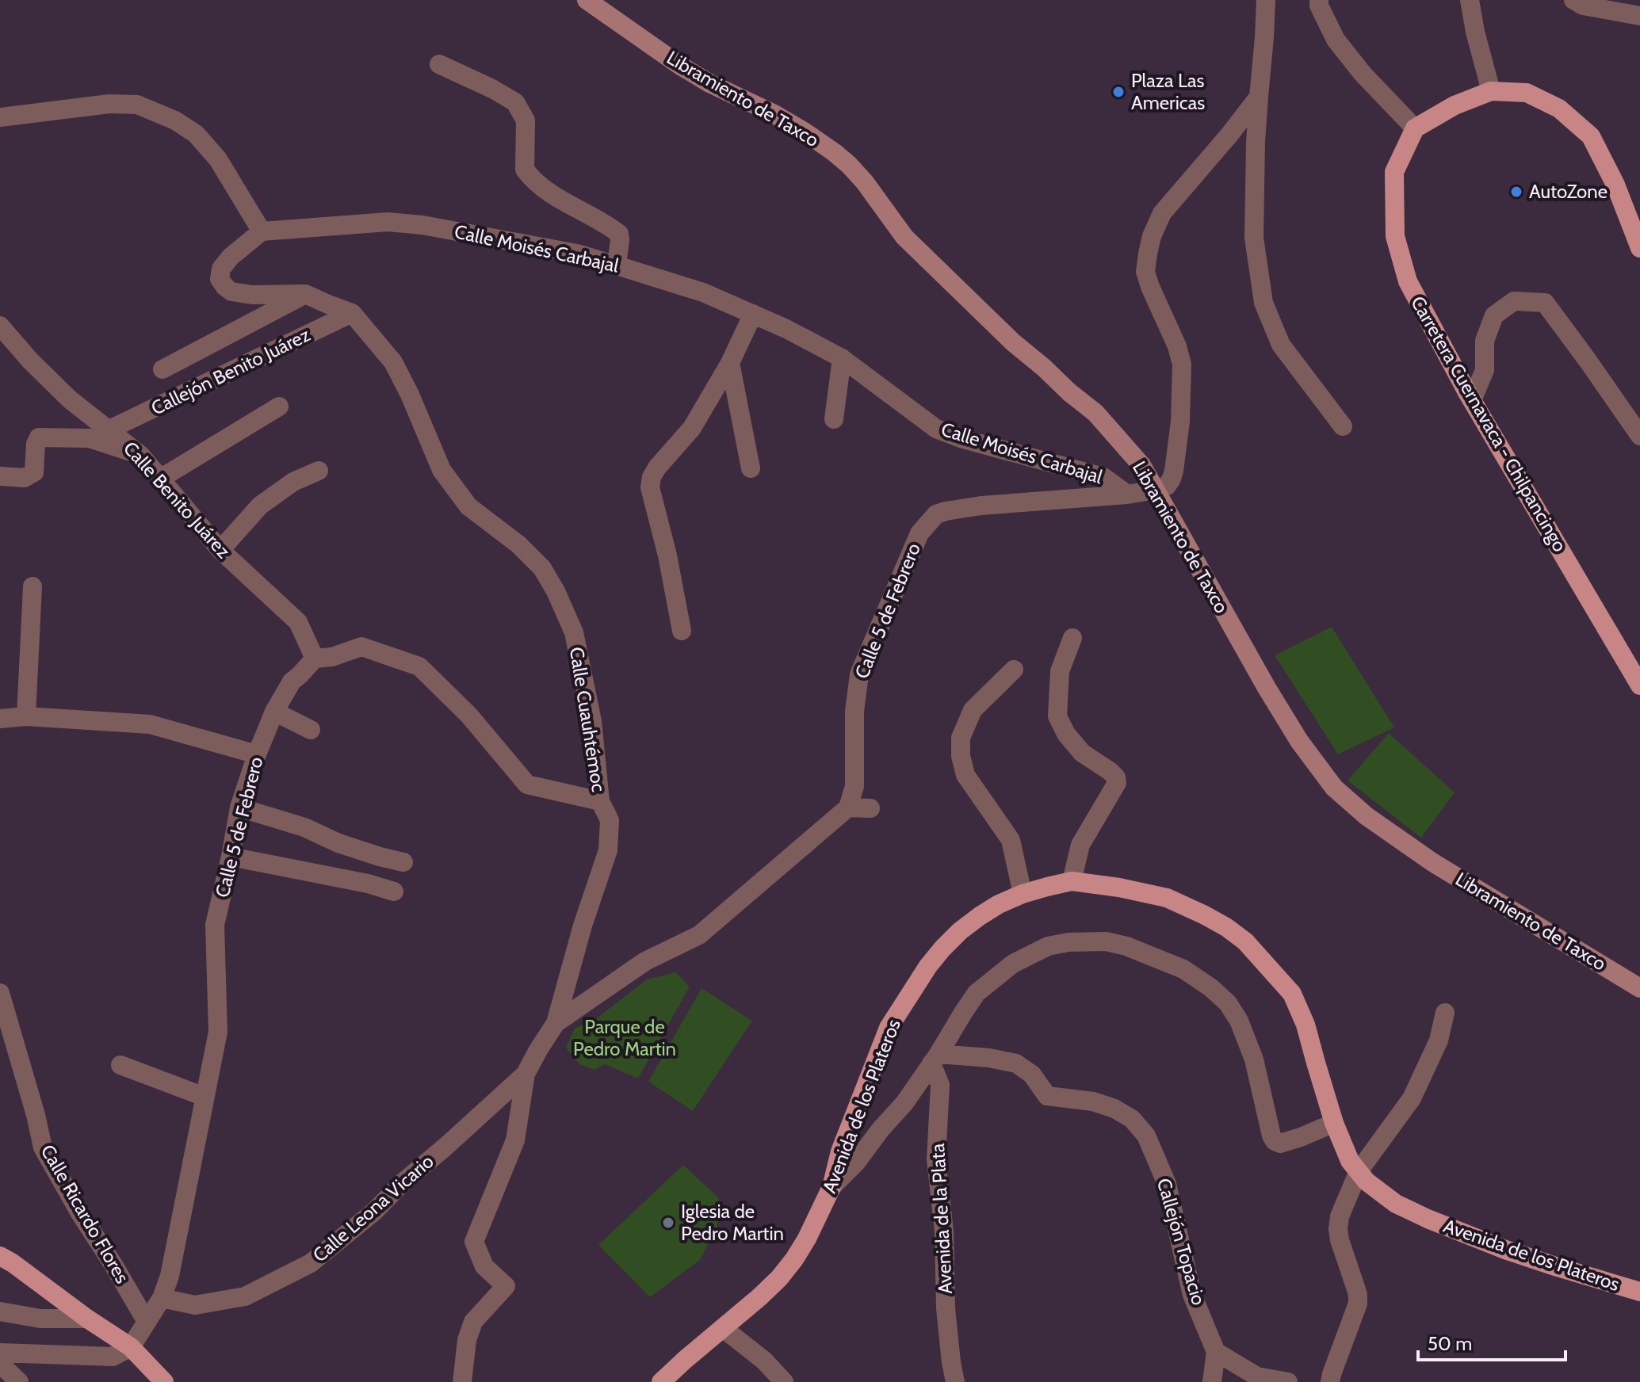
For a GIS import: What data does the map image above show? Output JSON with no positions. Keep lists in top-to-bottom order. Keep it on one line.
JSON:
{"streets":{"main road":["Libramiento de Taxco","Carretera Cuernavaca - Chilpancingo","Avenida de los Plateros"],"street":["Calle Moisés Carbajal","Callejón Benito Juárez","Calle Benito Juárez","Calle 5 de Febrero","Calle Cuauhtémoc","Calle Leona Vicario","Calle Ricardo Flores","Avenida de la Plata","Callejón Topacio"]},"crossings":[["Calle Moisés Carbajal","Calle 5 de Febrero"],["Calle Moisés Carbajal","Calle Cuauhtémoc"],["Callejón Benito Juárez","Calle Benito Juárez"],["Callejón Benito Juárez","Calle Cuauhtémoc"],["Calle Benito Juárez","Calle 5 de Febrero"],["Calle 5 de Febrero","Calle Leona Vicario"],["Calle 5 de Febrero","Calle Ricardo Flores"],["Avenida de la Plata","Callejón Topacio"]],"parks":["Parque de Pedro Martin"],"places":["Plaza Las Americas","AutoZone","Iglesia de Pedro Martin"],"scale_bar":"50 m"}
